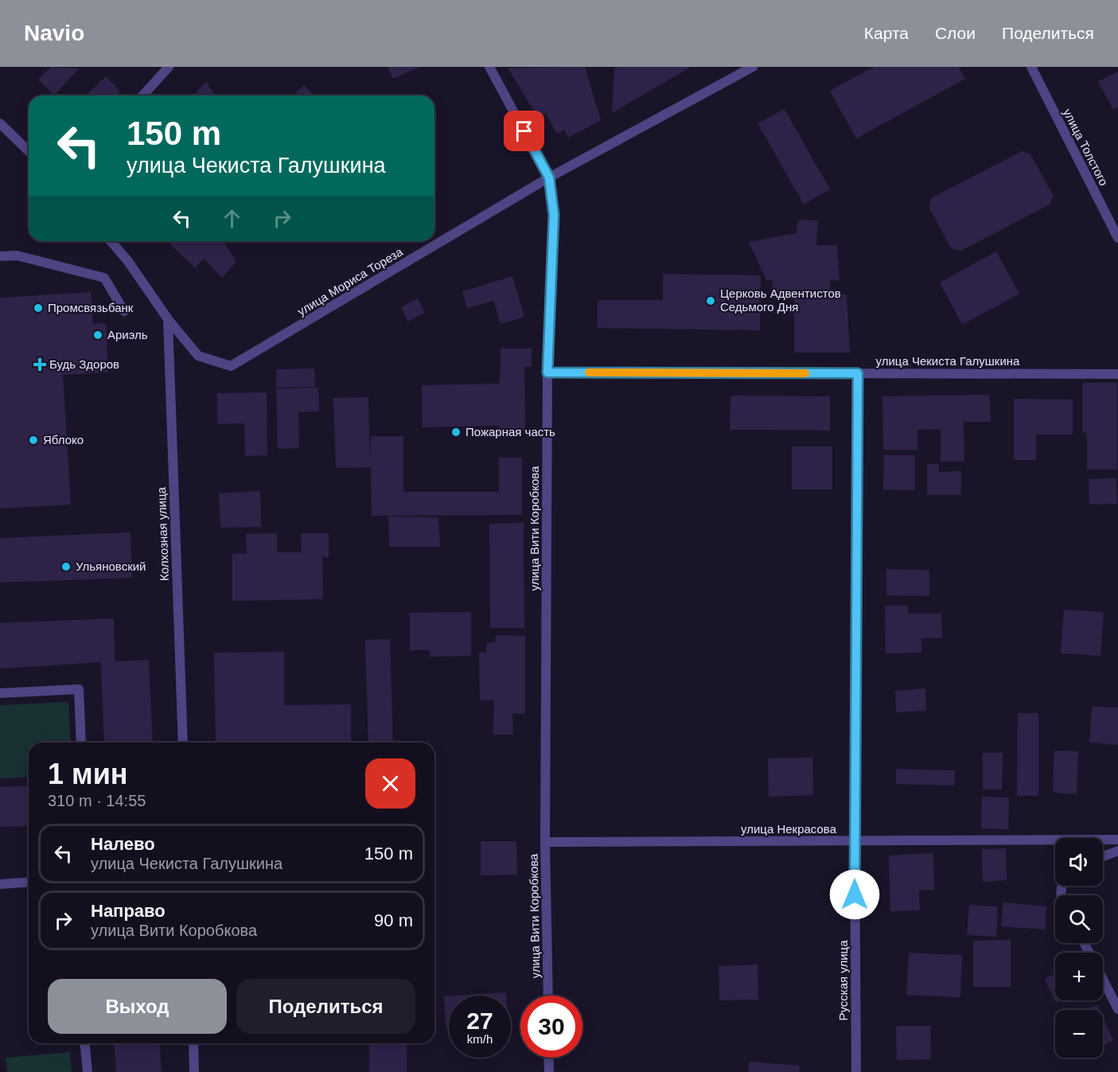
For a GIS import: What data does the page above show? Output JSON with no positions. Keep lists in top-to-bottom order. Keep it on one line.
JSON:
{"streets":{"street":["улица Толстого","улица Мориса Тореза","улица Чекиста Галушкина","улица Вити Коробкова","Колхозная улица","улица Некрасова","Русская улица"]},"crossings":[["улица Мориса Тореза","улица Вити Коробкова"],["улица Мориса Тореза","Колхозная улица"],["улица Чекиста Галушкина","улица Вити Коробкова"],["улица Чекиста Галушкина","Русская улица"],["улица Вити Коробкова","улица Некрасова"],["улица Некрасова","Русская улица"]],"places":{"other":["Церковь Адвентистов Седьмого Дня","Промсвязьбанк","Ариэль","Пожарная часть","Яблоко","Ульяновский"],"health":["Будь Здоров"]},"page":{"header":"Navio","nav":["Карта","Слои","Поделиться"],"turn":["150 m","улица Чекиста Галушкина"],"heading":["1 мин","310 m · 14:55"],"list":[{"name":"Налево","note":"улица Чекиста Галушкина","value":"150 m"},{"name":"Направо","note":"улица Вити Коробкова","value":"90 m"}],"map_buttons":["+","−"],"buttons":["Выход","Поделиться"],"speed":"27 km/h","limit":"30"}}
